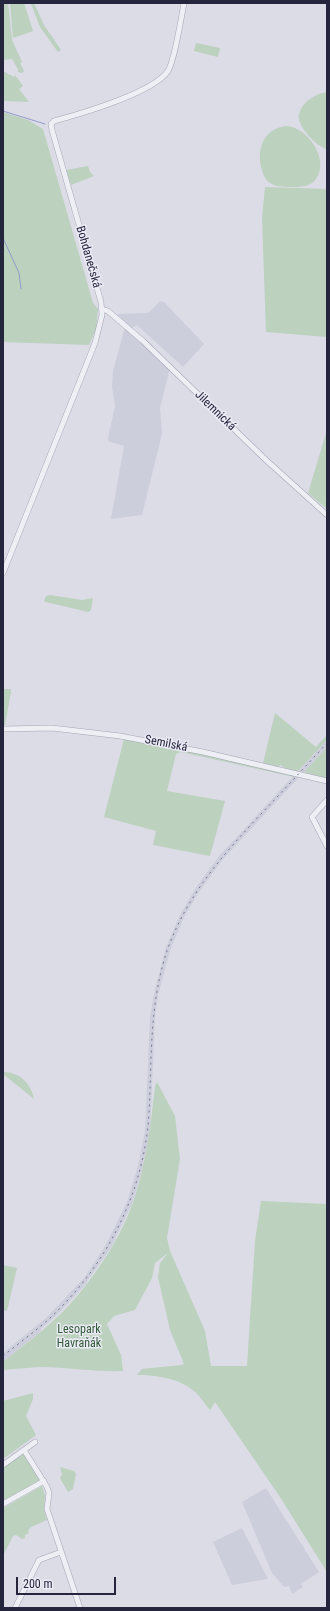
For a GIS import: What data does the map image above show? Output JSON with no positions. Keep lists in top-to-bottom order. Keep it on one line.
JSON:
{"streets":{"street":["Bohdanečská","Jilemnická","Semilská"]},"crossings":[["Bohdanečská","Jilemnická"]],"parks":["Lesopark Havraňák"],"scale_bar":"200 m"}
